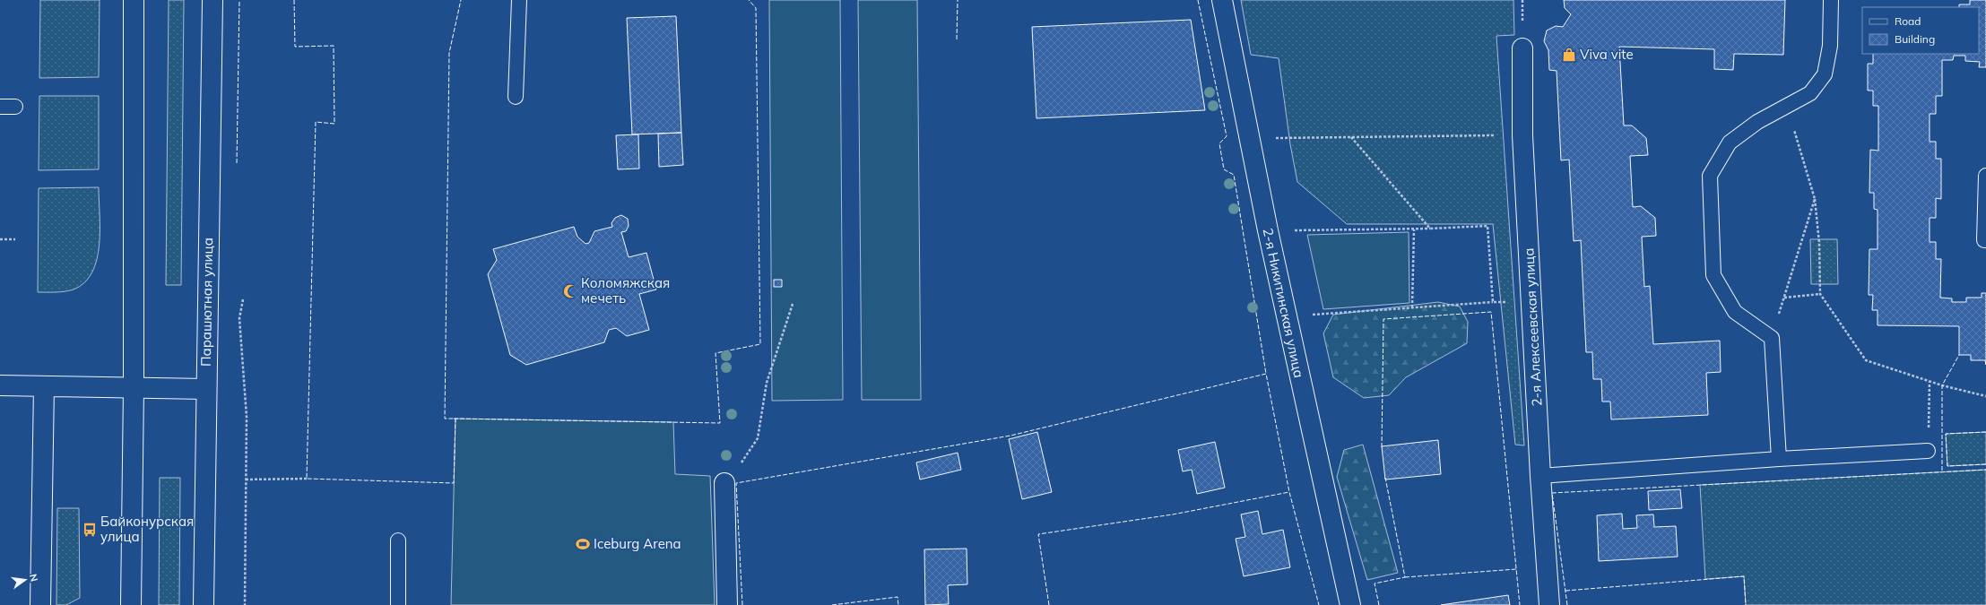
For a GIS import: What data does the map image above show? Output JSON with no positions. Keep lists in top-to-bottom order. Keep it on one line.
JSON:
{"streets":{"street":["Парашютная улица","2-я Никитинская улица","2-я Алексеевская улица"]},"places":{"shop":["Viva vite"],"mosque":["Коломяжская мечеть"],"bus stop":["Байконурская улица"],"sports":["Iceburg Arena"]},"legend":["Road","Building"],"north":"right"}
